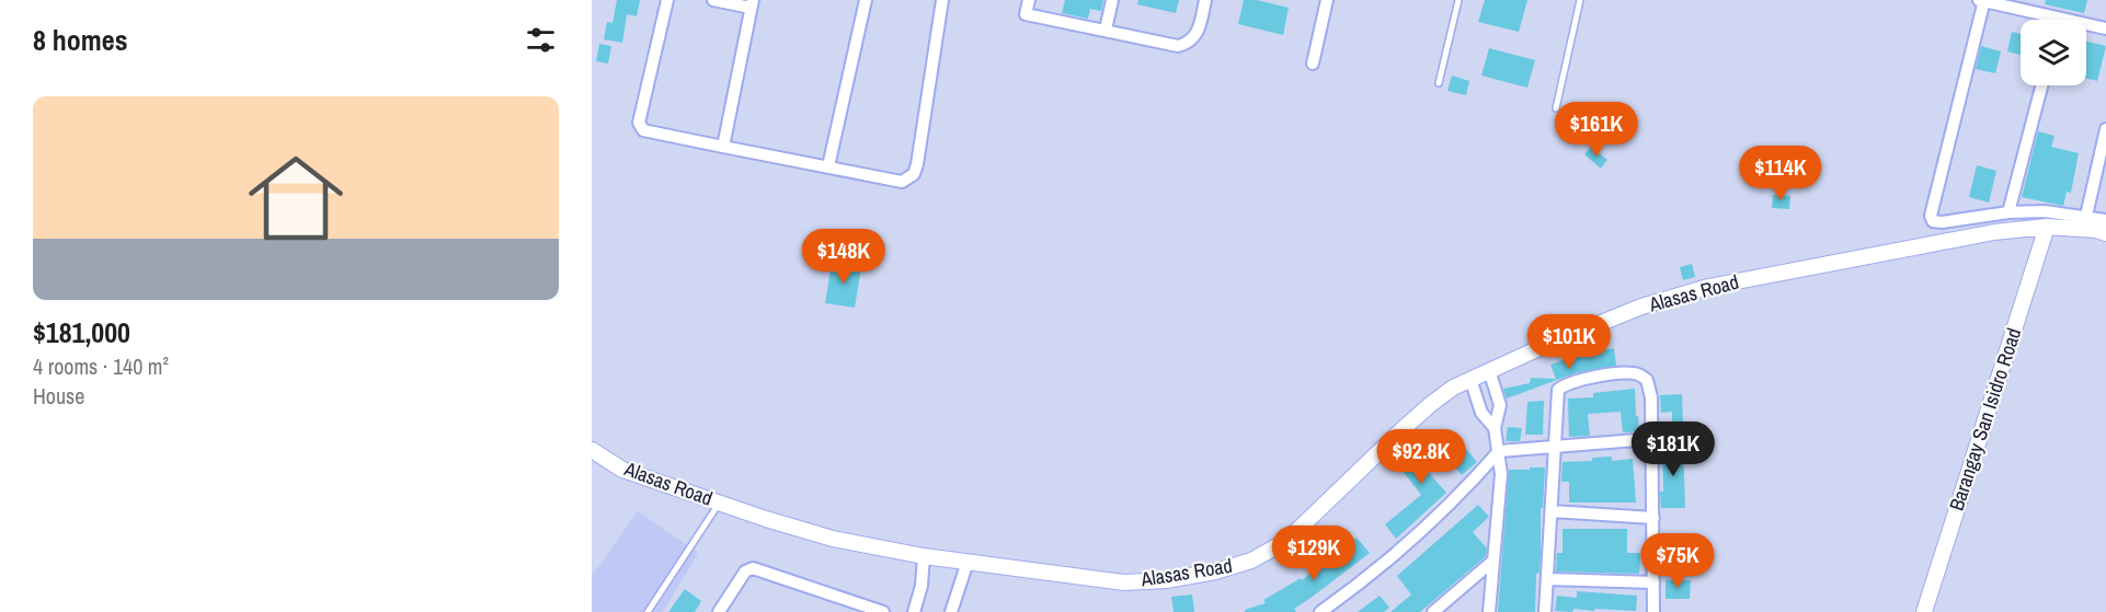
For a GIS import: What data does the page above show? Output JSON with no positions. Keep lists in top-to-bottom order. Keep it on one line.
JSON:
{"streets":{"street":["Alasas Road","Barangay San Isidro Road"]},"crossings":[["Alasas Road","Barangay San Isidro Road"]],"page":{"heading":"8 homes","list":[{"name":"$181,000","note":"4 rooms · 140 m² · House"}],"price":["$161K","$114K","$148K","$101K","$181K","$92.8K","$129K","$75K"]}}
